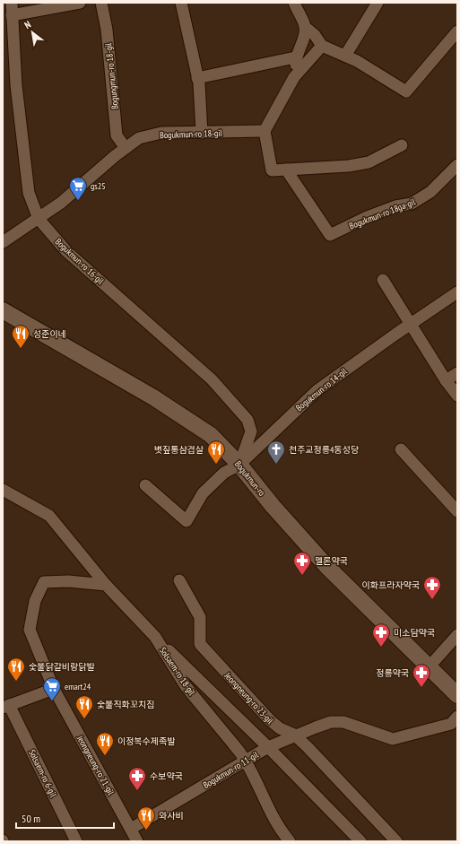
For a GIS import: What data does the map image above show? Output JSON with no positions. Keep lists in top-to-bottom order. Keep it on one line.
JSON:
{"streets":{"main road":["Bogukmun-ro"],"street":["Bogungmun-ro 18-gil","Bogukmun-ro 18-gil","Bogukmun-ro 18ga-gil","Bogukmun-ro 16-gil","Bogukmun-ro 14-gil","Solsaem-ro 18-gil","Jeongneung-ro 23-gil","Jeongneung-ro 21-gil","Bogukmun-ro 11-gil","Solsaem-ro 6-gil"]},"crossings":[["Bogungmun-ro 18-gil","Bogukmun-ro 18-gil"],["Bogukmun-ro 18-gil","Bogukmun-ro 16-gil"],["Bogukmun-ro 16-gil","Bogukmun-ro 14-gil"],["Bogukmun-ro 16-gil","Bogukmun-ro"],["Bogukmun-ro 14-gil","Bogukmun-ro"],["Solsaem-ro 18-gil","Bogukmun-ro 11-gil"],["Jeongneung-ro 21-gil","Bogukmun-ro 11-gil"],["Jeongneung-ro 21-gil","Solsaem-ro 6-gil"]],"places":{"supermarket":["gs25","emart24"],"restaurant":["성준이네","볏짚통삼겹살","숯불닭갈비랑닭발","숯불직화꼬치집","이정복수제족발","와사비"],"church":["천주교정릉4동성당"],"pharmacy":["멜론약국","이화프라자약국","미소담약국","정릉약국","수보약국"]},"scale_bar":"50 m","north":"top left"}
